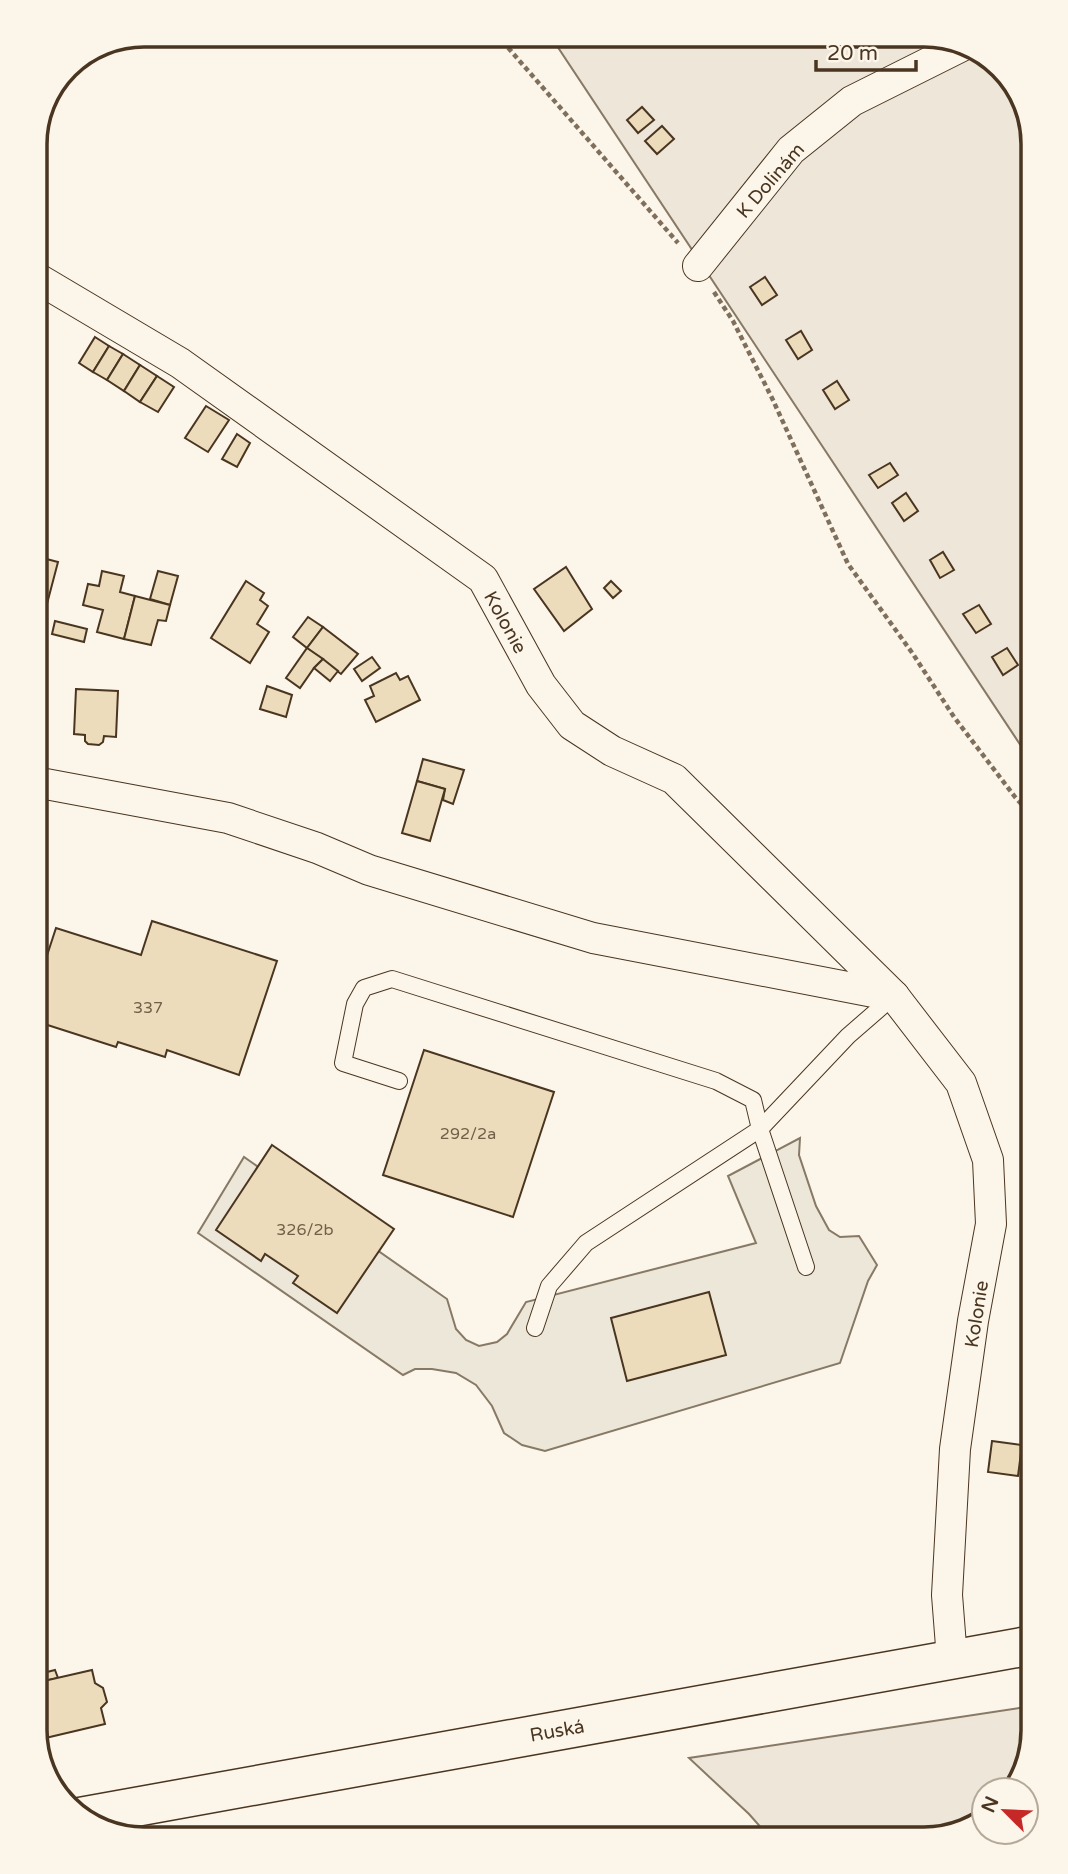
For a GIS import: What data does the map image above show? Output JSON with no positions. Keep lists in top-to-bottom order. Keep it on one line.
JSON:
{"streets":{"main road":["Ruská"],"street":["K Dolinám","Kolonie"]},"crossings":[["Kolonie","Ruská"]],"house_numbers":["337","292/2a","326/2b"],"scale_bar":"20 m","north":"top left"}
